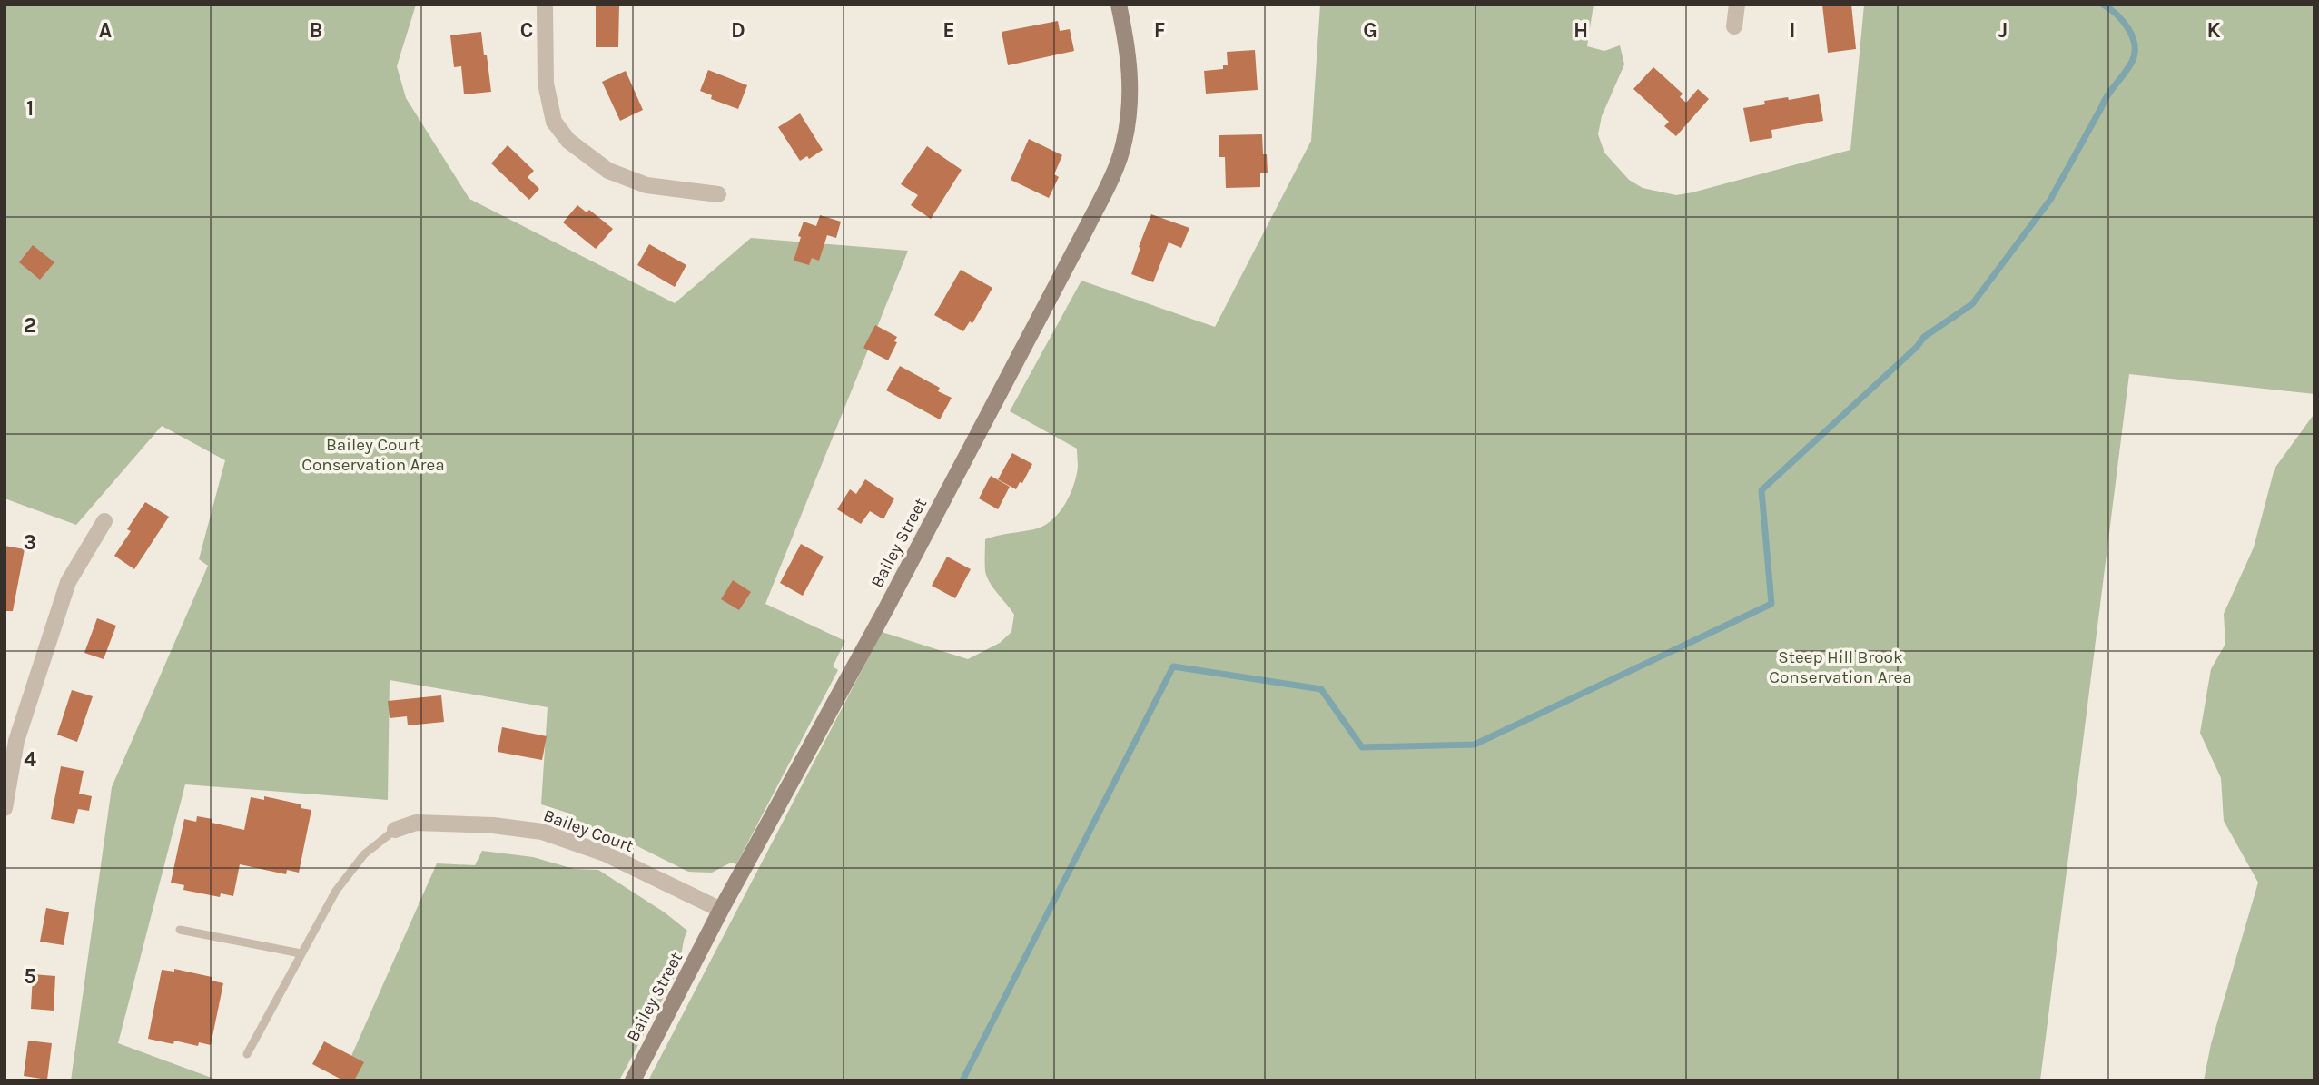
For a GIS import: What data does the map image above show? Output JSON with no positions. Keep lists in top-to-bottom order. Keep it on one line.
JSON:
{"streets":{"street":["Bailey Street","Bailey Court"]},"crossings":[["Bailey Street","Bailey Court"]],"parks":["Bailey Court Conservation Area","Steep Hill Brook Conservation Area"],"grid":{"columns":["A","B","C","D","E","F","G","H","I","J","K"],"rows":["1","2","3","4","5"]}}
